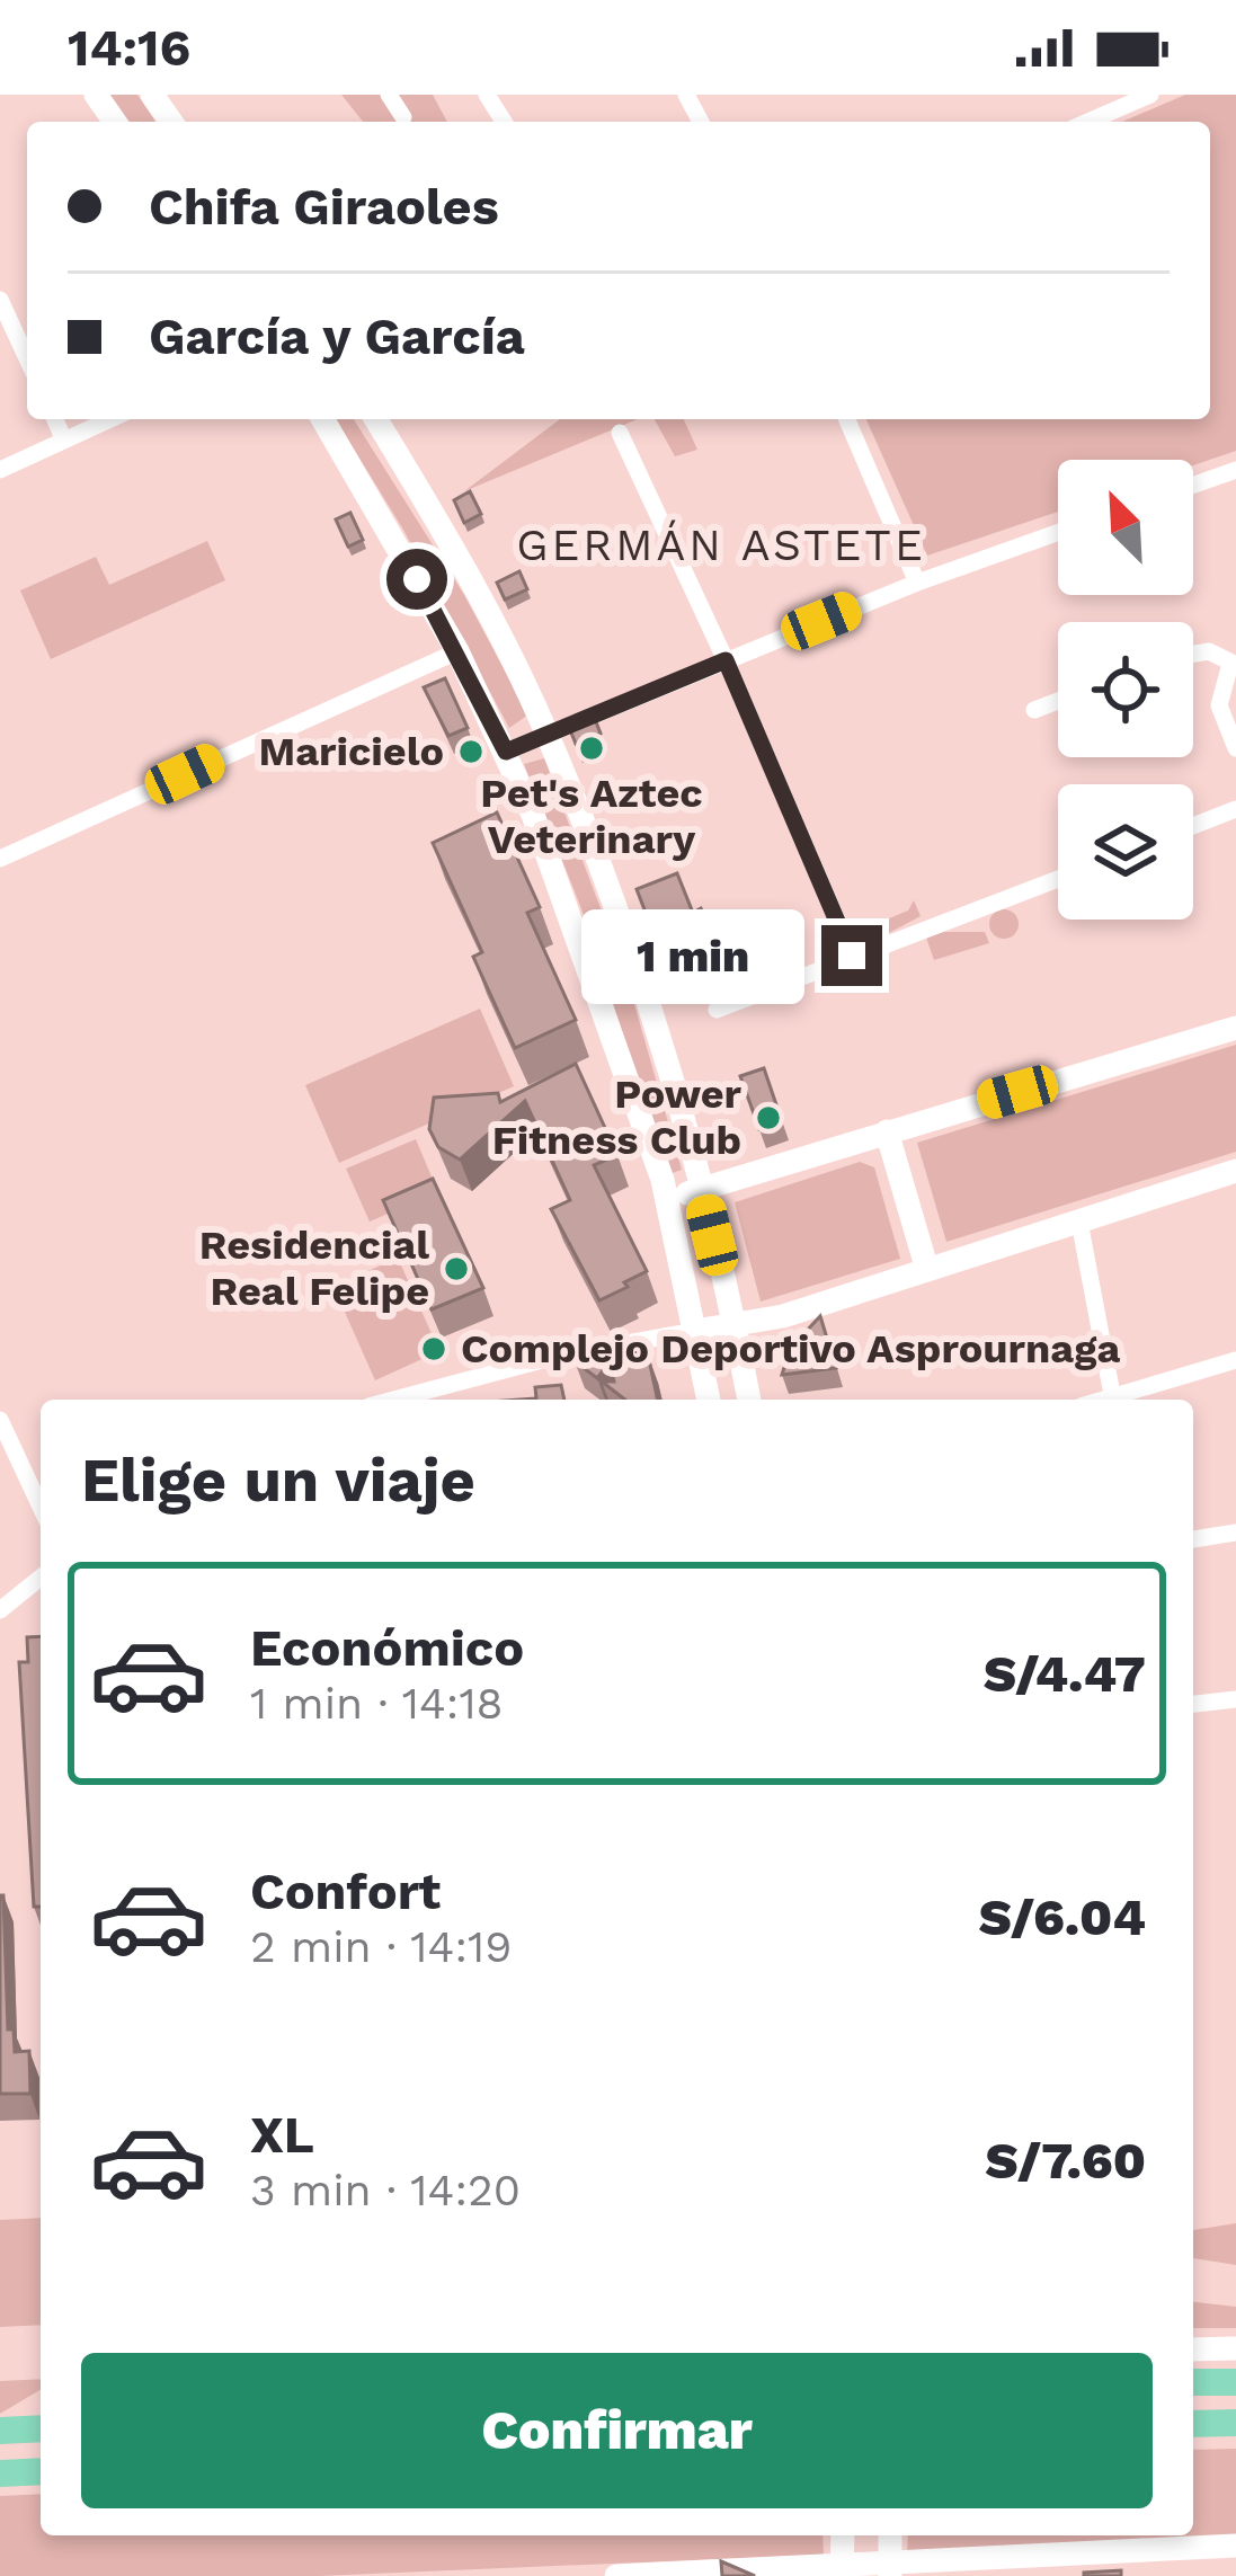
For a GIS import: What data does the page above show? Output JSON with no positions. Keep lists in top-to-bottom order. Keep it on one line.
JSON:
{"districts":["GERMÁN ASTETE"],"places":["Pet's Aztec Veterinary","Maricielo","Power Fitness Club","Residencial Real Felipe","Complejo Deportivo Asprournaga"],"north":"top left","page":{"status":"14:16","banner":["Chifa Giraoles","García y García"],"bubble":"1 min","heading":"Elige un viaje","list":[{"name":"Económico","note":"1 min · 14:18","value":"S/4.47"},{"name":"Confort","note":"2 min · 14:19","value":"S/6.04"},{"name":"XL","note":"3 min · 14:20","value":"S/7.60"}],"buttons":"Confirmar"}}
